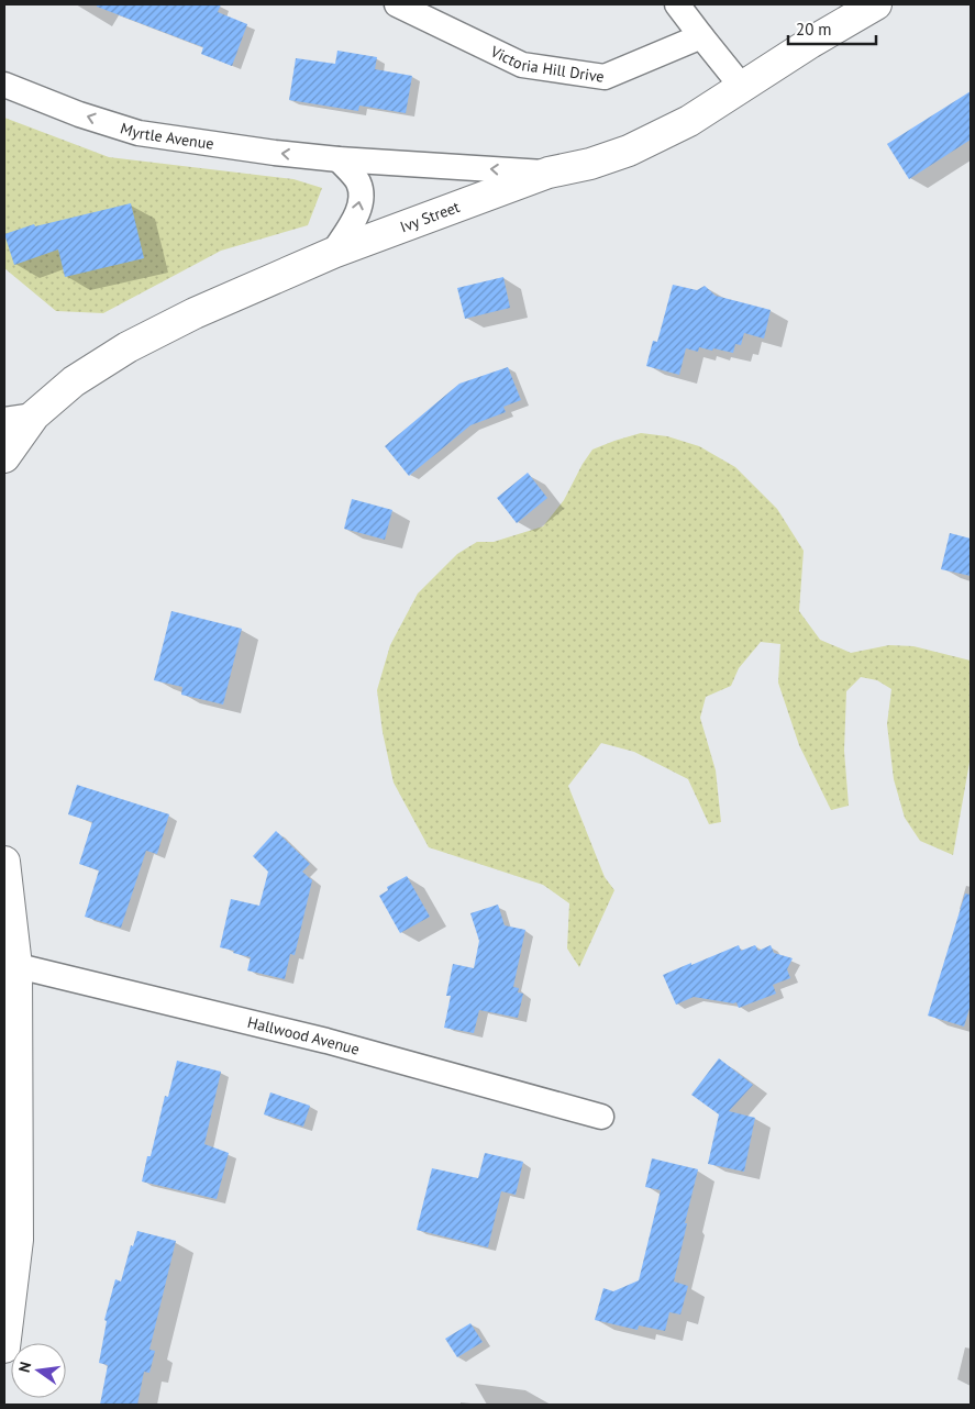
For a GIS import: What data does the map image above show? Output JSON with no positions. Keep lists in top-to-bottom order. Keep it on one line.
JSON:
{"streets":{"street":["Victoria Hill Drive","Myrtle Avenue","Ivy Street","Hallwood Avenue"]},"crossings":[["Myrtle Avenue","Ivy Street"]],"one_way":["Myrtle Avenue"],"scale_bar":"20 m","north":"left"}
